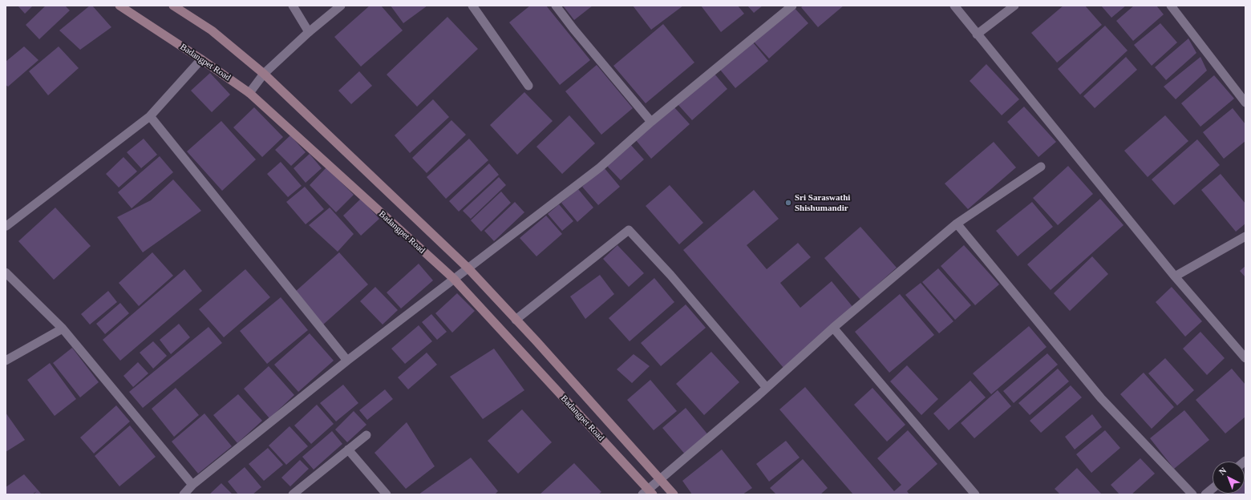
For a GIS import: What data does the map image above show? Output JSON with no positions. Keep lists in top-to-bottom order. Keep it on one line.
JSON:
{"streets":{"main road":["Badangpet Road"]},"places":["Sri Saraswathi Shishumandir"],"north":"top left"}
